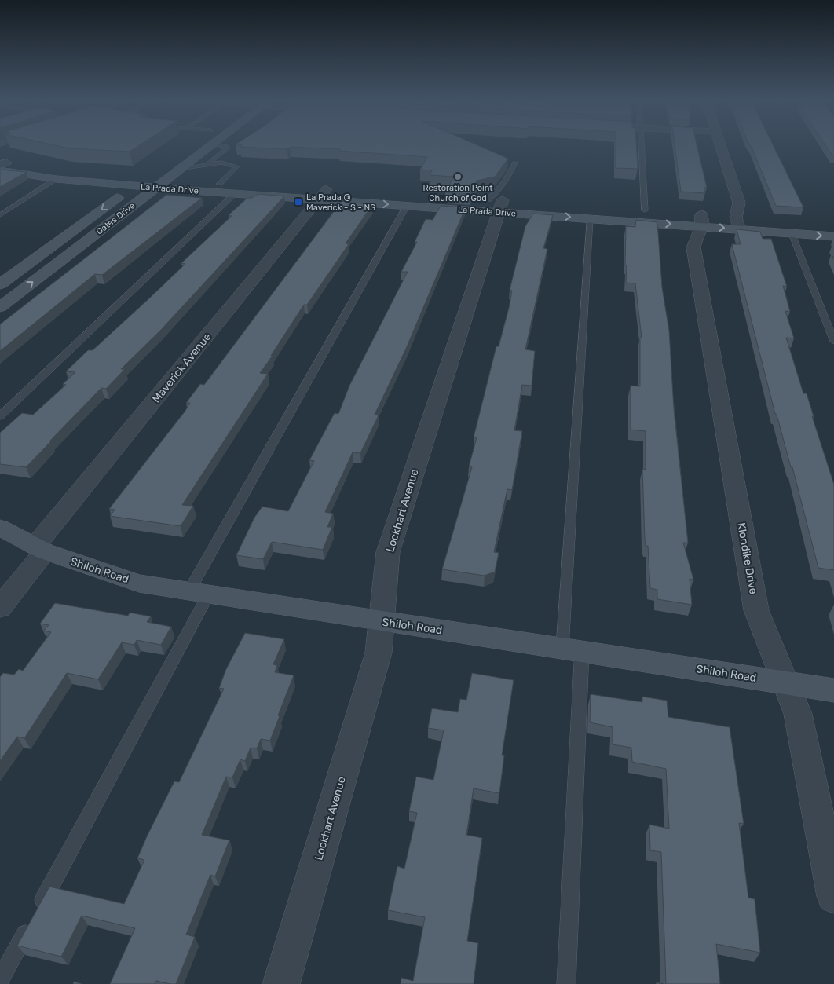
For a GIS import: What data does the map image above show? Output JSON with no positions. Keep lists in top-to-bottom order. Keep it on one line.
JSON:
{"streets":{"main road":["La Prada Drive","Oates Drive","Shiloh Road"],"street":["Maverick Avenue","Lockhart Avenue","Klondike Drive"]},"crossings":[["La Prada Drive","Oates Drive"],["La Prada Drive","Maverick Avenue"],["La Prada Drive","Lockhart Avenue"],["La Prada Drive","Klondike Drive"],["Maverick Avenue","Shiloh Road"],["Lockhart Avenue","Shiloh Road"],["Klondike Drive","Shiloh Road"]],"places":{"other":["Restoration Point Church of God"],"transit":["La Prada @ Maverick - S - NS"]}}
